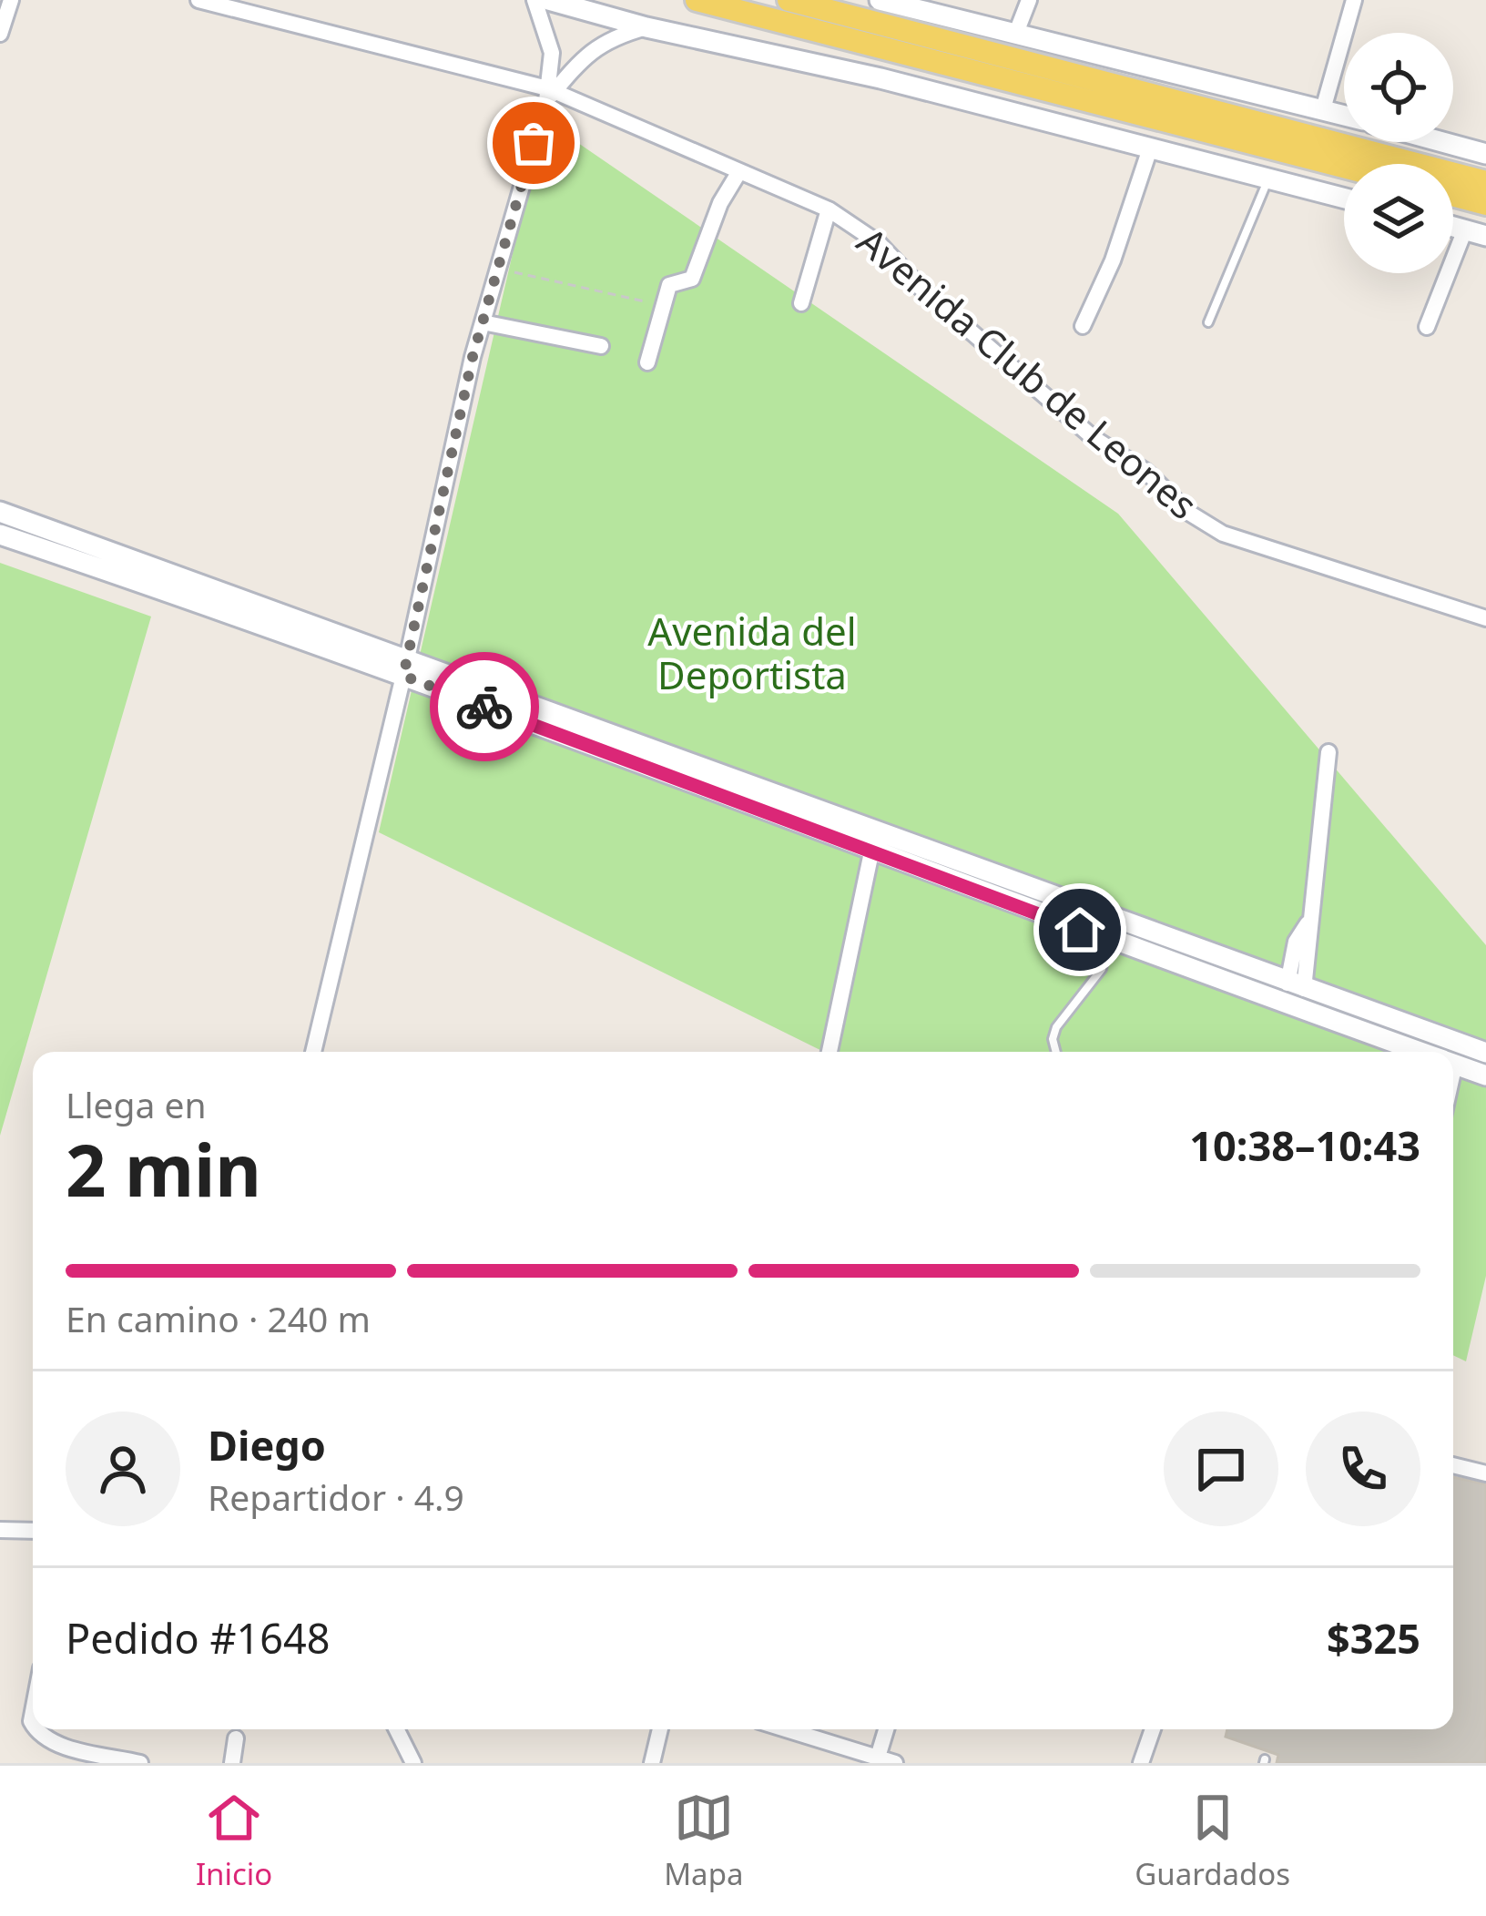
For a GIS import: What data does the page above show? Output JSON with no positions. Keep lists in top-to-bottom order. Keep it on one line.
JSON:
{"streets":{"street":["Avenida Club de Leones"]},"parks":["Avenida del Deportista"],"page":{"heading":["2 min","Llega en","10:38–10:43"],"panel":["Diego","Repartidor · 4.9","Pedido #1648","$325"],"bar":"En camino · 240 m","tabs":["Inicio","Mapa","Guardados"]}}
